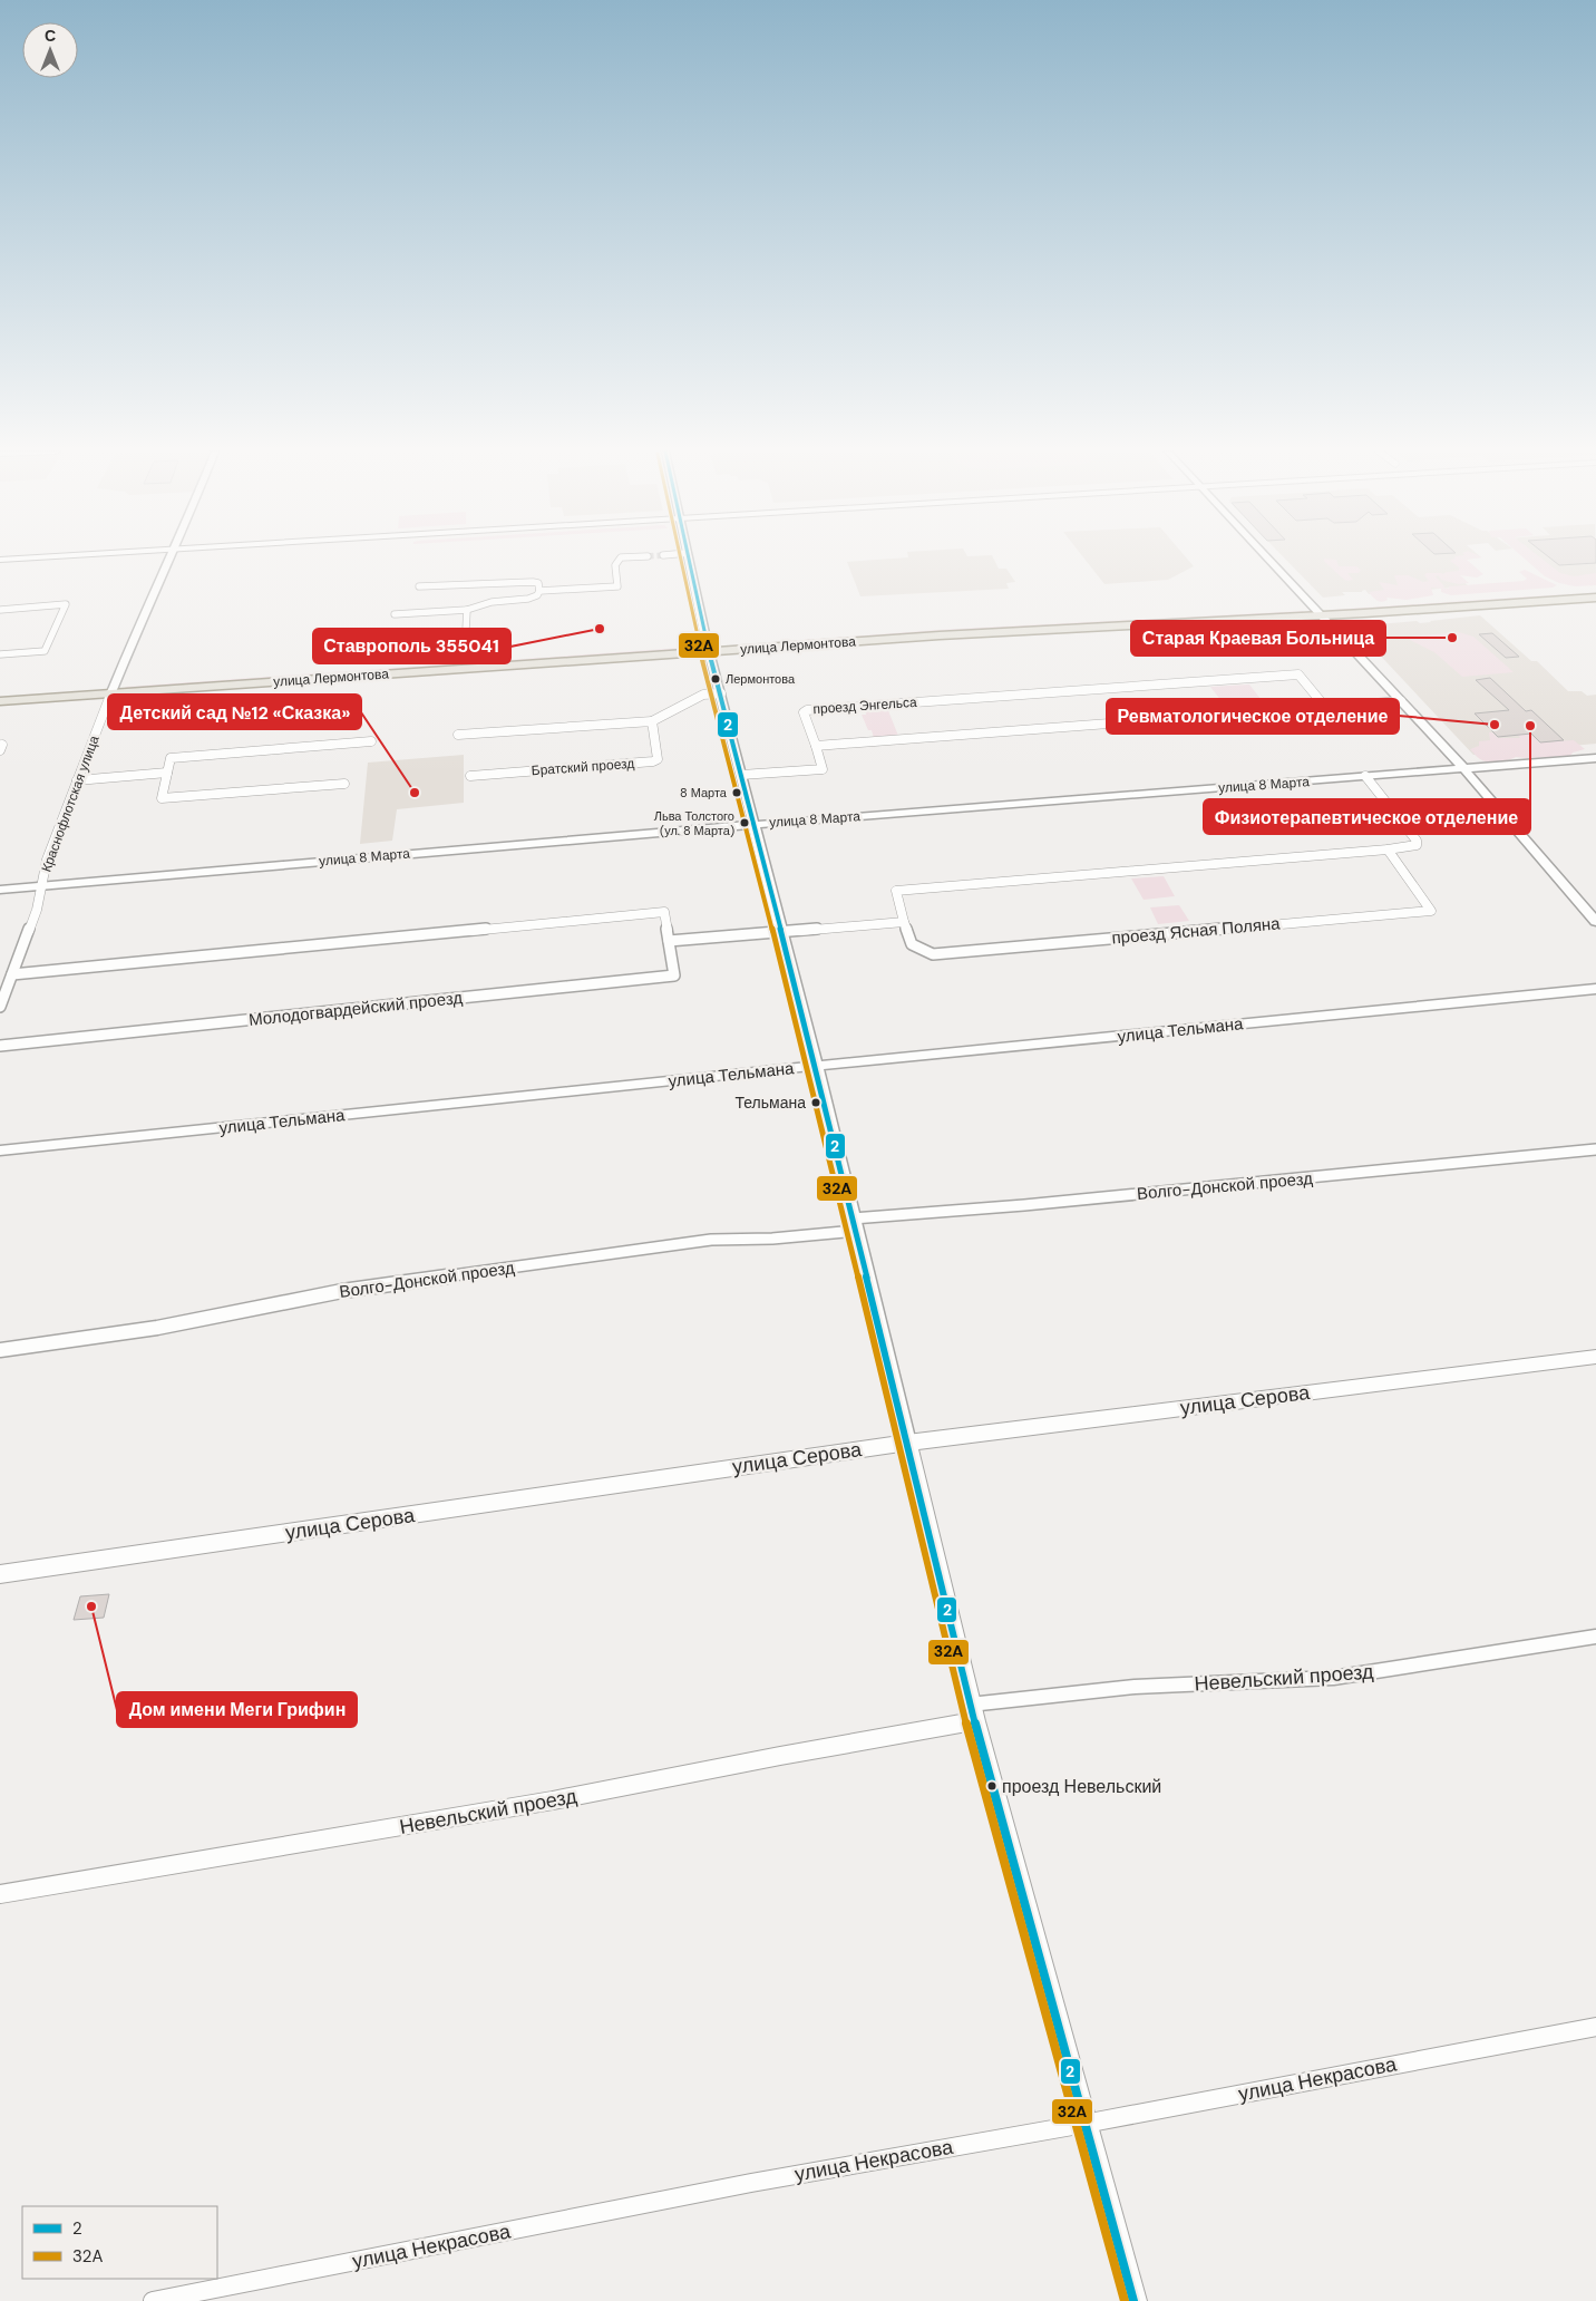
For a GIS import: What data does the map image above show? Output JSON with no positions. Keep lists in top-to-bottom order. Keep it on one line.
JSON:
{"streets":{"main road":["улица Лермонтова","улица Серова"],"street":["проезд Энгельса","Братский проезд","улица 8 Марта","Краснофлотская улица","проезд Ясная Поляна","Молодогвардейский проезд","улица Тельмана","Волго-Донской проезд","Невельский проезд","улица Некрасова"]},"crossings":[["улица Лермонтова","Краснофлотская улица"],["улица 8 Марта","Краснофлотская улица"],["улица 8 Марта","проезд Ясная Поляна"],["Краснофлотская улица","Молодогвардейский проезд"]],"places":["Ставрополь 355041","Старая Краевая Больница","Лермонтова","Ревматологическое отделение","Физиотерапевтическое отделение","Детский сад №12 «Сказка»","8 Марта","Льва Толстого (ул. 8 Марта)","Тельмана","Дом имени Меги Грифин","проезд Невельский"],"lines":["transit line 2","transit line 32A"],"legend":["2","32A"],"north":"top"}
